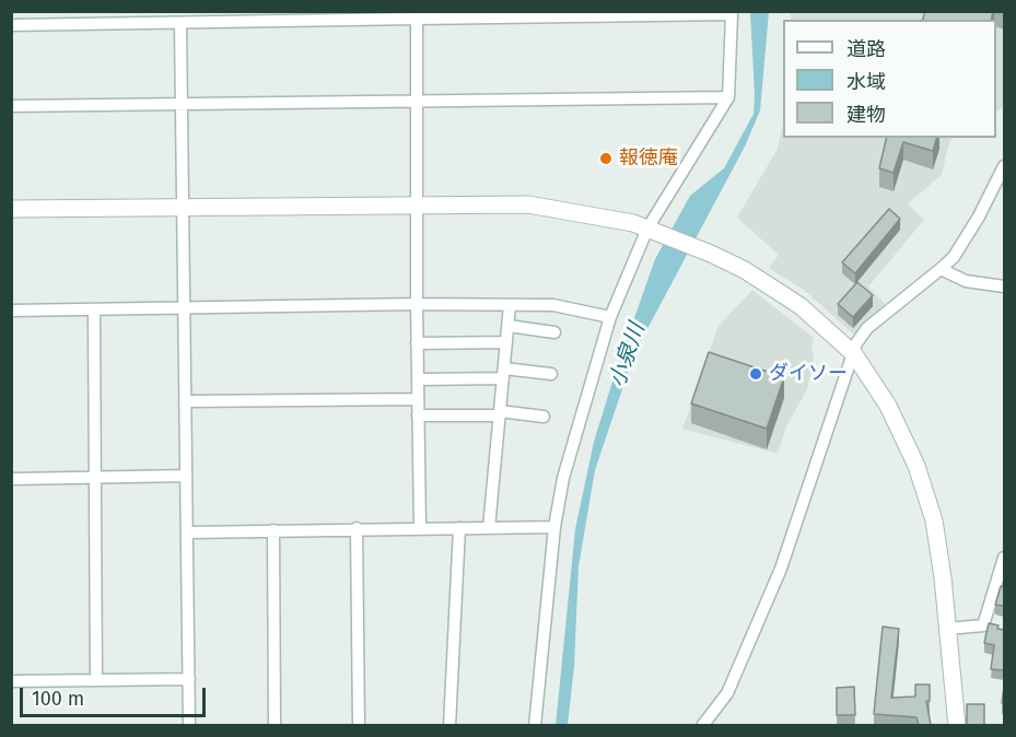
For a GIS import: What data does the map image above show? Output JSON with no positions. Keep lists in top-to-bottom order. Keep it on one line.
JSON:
{"water":["小泉川"],"places":["報徳庵","ダイソー"],"legend":["道路","水域","建物"],"scale_bar":"100 m"}
